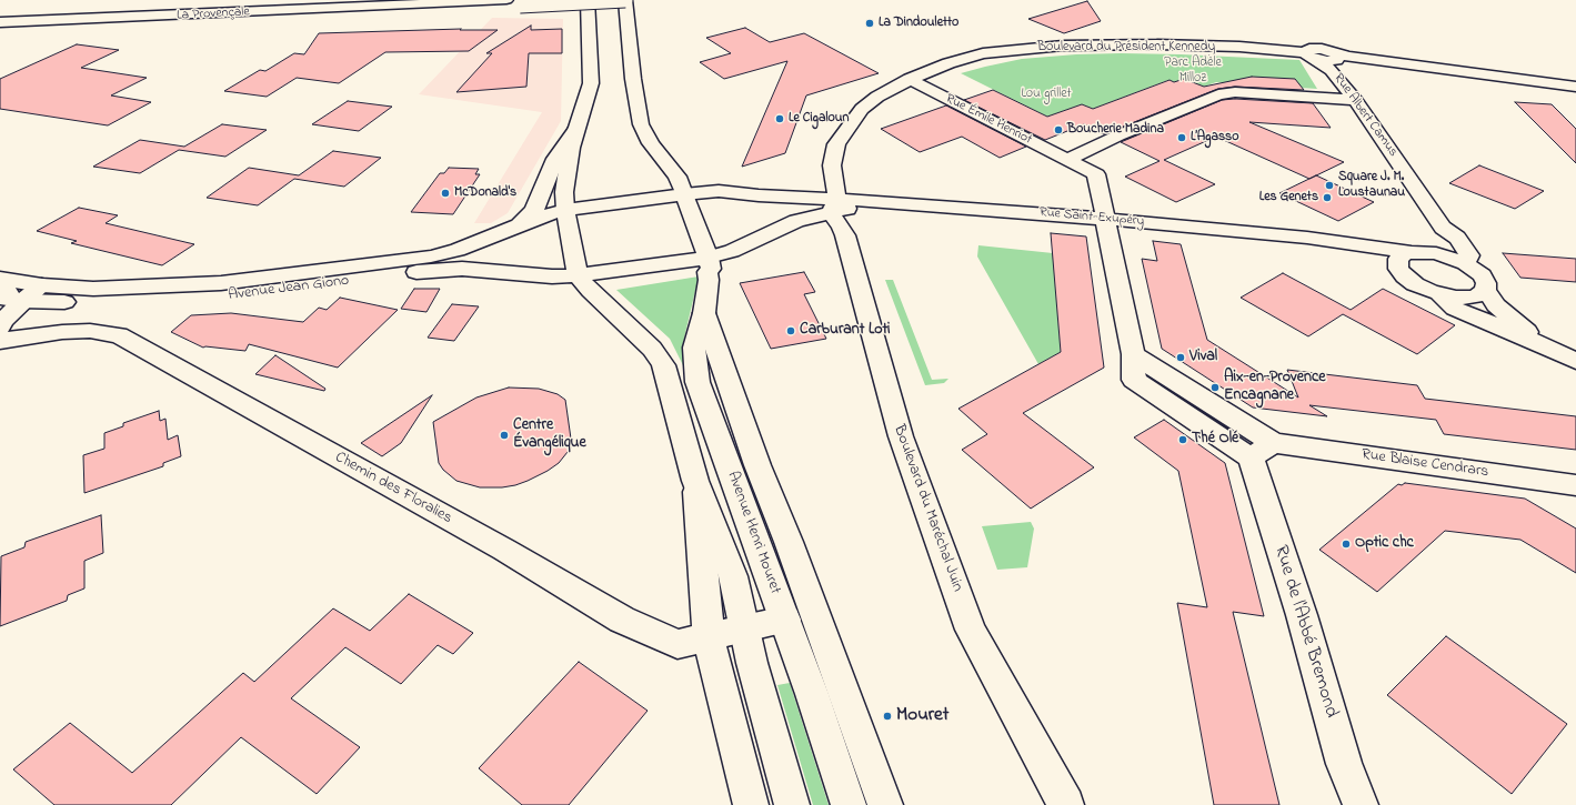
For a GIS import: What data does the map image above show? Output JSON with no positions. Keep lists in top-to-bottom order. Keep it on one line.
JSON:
{"streets":{"main road":["La Provençale","Boulevard du Président Kennedy","Rue Albert Camus","Rue Émile Henriot","Rue Saint-Exupéry","Avenue Jean Giono","Rue Blaise Cendrars","Chemin des Floralies","Boulevard du Maréchal Juin","Avenue Henri Mouret","Rue de l'Abbé Bremond"]},"crossings":[["Boulevard du Président Kennedy","Rue Albert Camus"],["Boulevard du Président Kennedy","Rue Émile Henriot"],["Boulevard du Président Kennedy","Rue Saint-Exupéry"],["Boulevard du Président Kennedy","Boulevard du Maréchal Juin"],["Rue Albert Camus","Rue Saint-Exupéry"],["Rue Émile Henriot","Rue Saint-Exupéry"],["Rue Émile Henriot","Rue Blaise Cendrars"],["Rue Saint-Exupéry","Avenue Jean Giono"],["Rue Saint-Exupéry","Rue Blaise Cendrars"],["Rue Saint-Exupéry","Boulevard du Maréchal Juin"],["Rue Saint-Exupéry","Avenue Henri Mouret"],["Avenue Jean Giono","Avenue Henri Mouret"],["Rue Blaise Cendrars","Rue de l'Abbé Bremond"],["Chemin des Floralies","Avenue Henri Mouret"]],"parks":["Parc Adèle Milloz","Lou grillet"],"places":["La Dindouletto","Le Cigaloun","Boucherie Madina","L’Agasso","Square J. M. Loustaunau","McDonald's","Les Genets","Carburant Loti","Vival","Aix-en-Provence Encagnane","Centre Évangélique","Thé Olé","Optic chc","Mouret"]}
